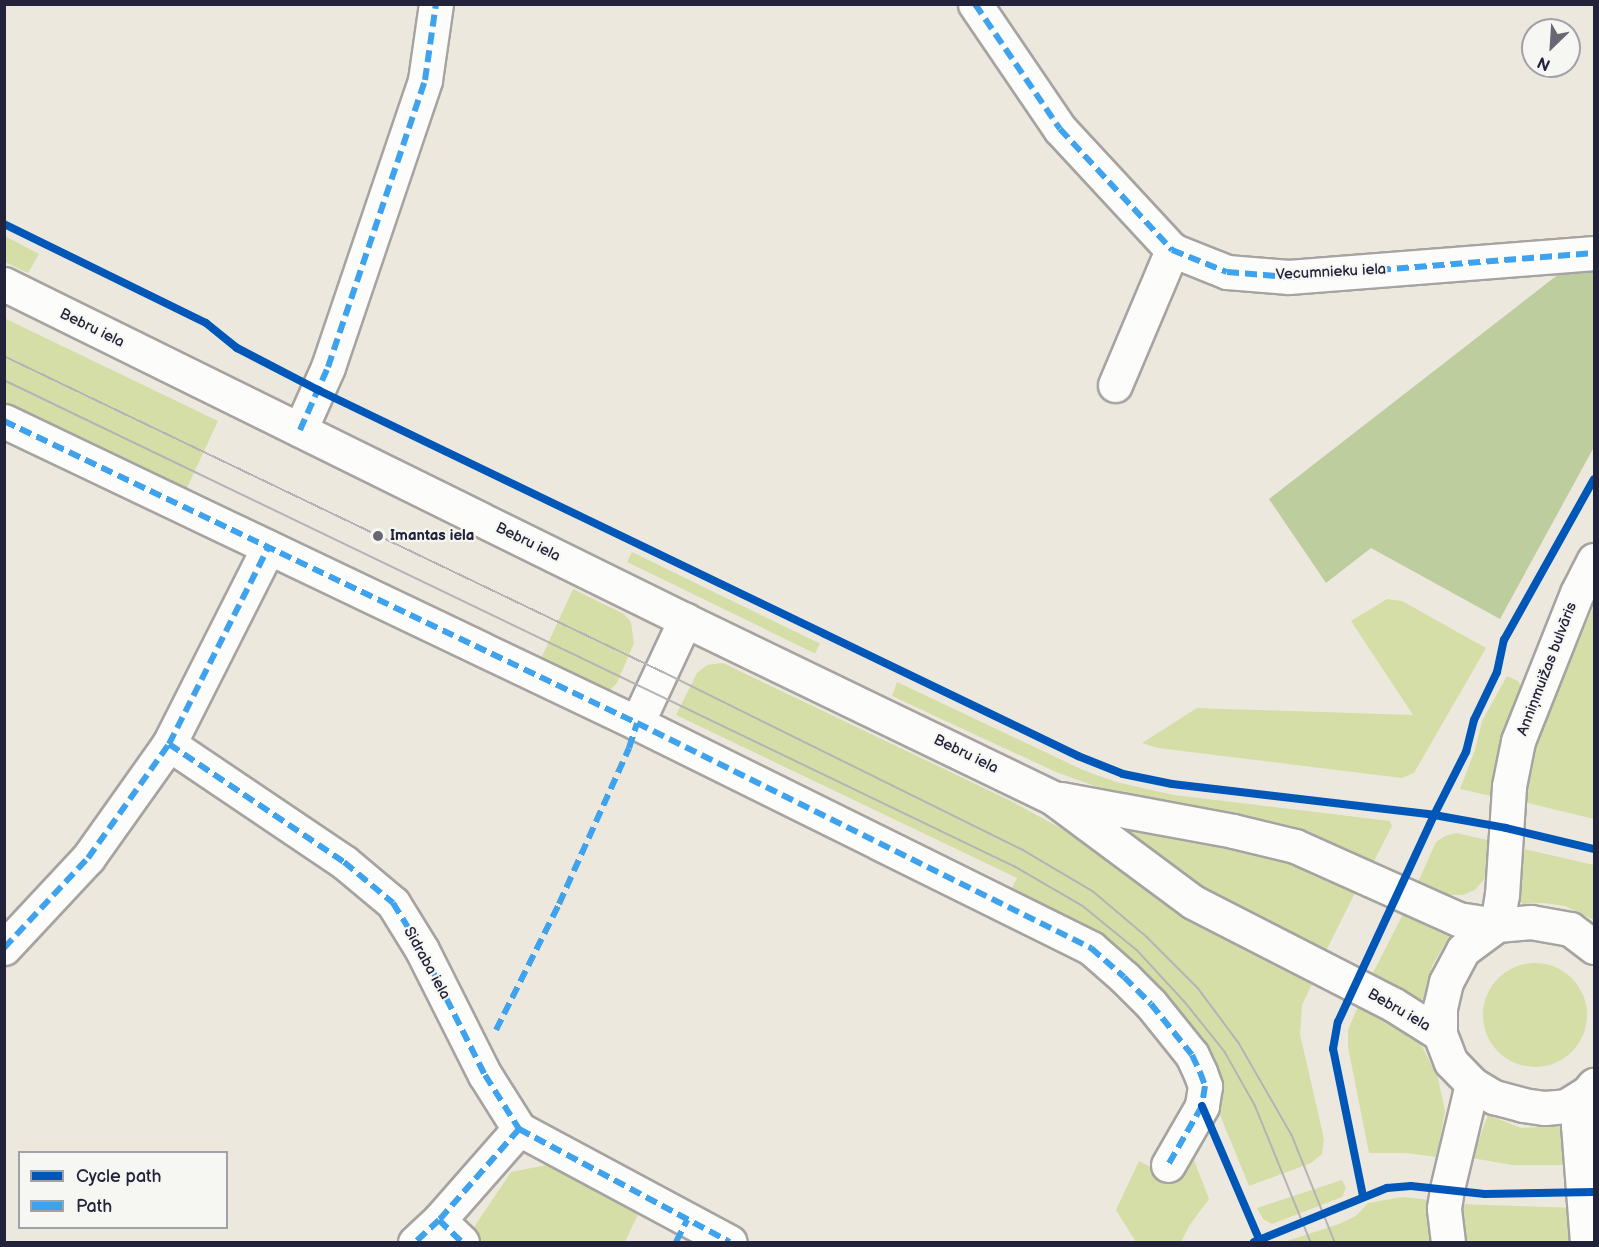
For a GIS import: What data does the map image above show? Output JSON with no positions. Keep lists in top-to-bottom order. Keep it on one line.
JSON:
{"streets":{"street":["Vecumnieku iela","Bebru iela","Anniņmuižas bulvāris","Sidraba iela"]},"crossings":[["Bebru iela","Anniņmuižas bulvāris"]],"places":["Imantas iela"],"legend":["Cycle path","Path"],"north":"bottom left"}
